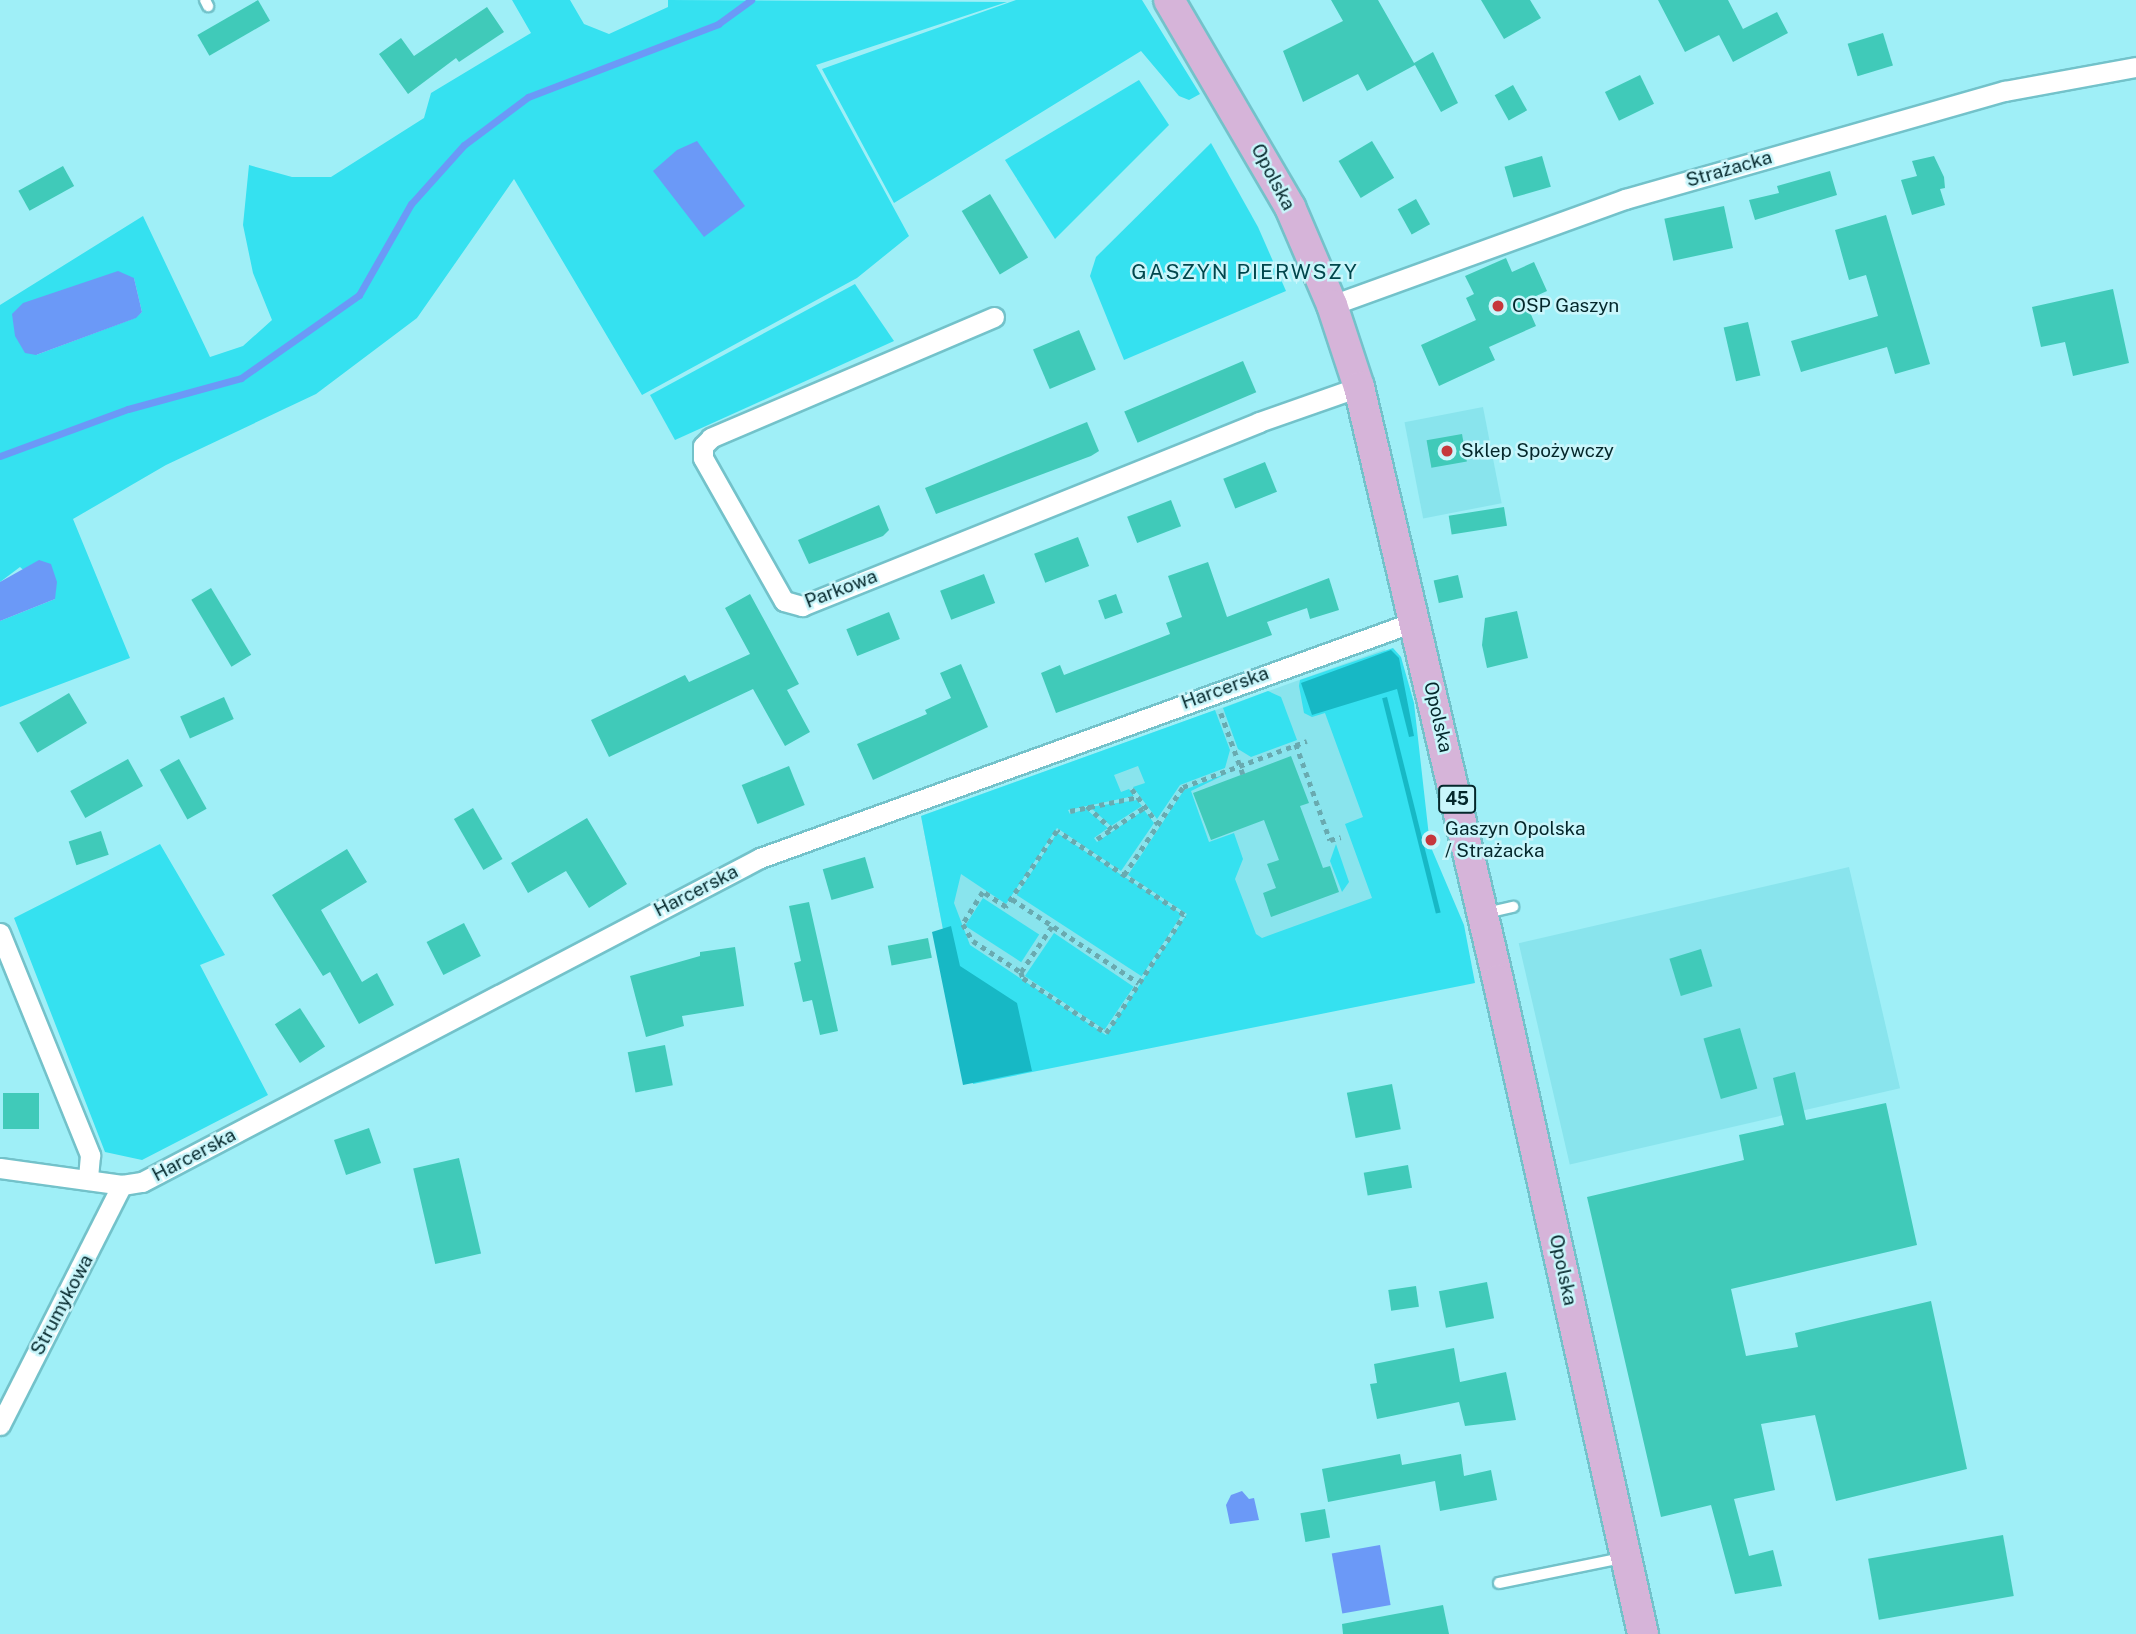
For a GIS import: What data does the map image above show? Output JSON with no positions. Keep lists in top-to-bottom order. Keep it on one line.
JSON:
{"streets":{"main road":["Opolska","45"],"street":["Strażacka","Parkowa","Harcerska","Strumykowa"]},"crossings":[["Strażacka","Opolska"],["Opolska","Parkowa"],["Opolska","Harcerska"],["Harcerska","Strumykowa"]],"districts":["GASZYN PIERWSZY"],"places":["OSP Gaszyn","Sklep Spożywczy","Gaszyn Opolska / Strażacka"]}
